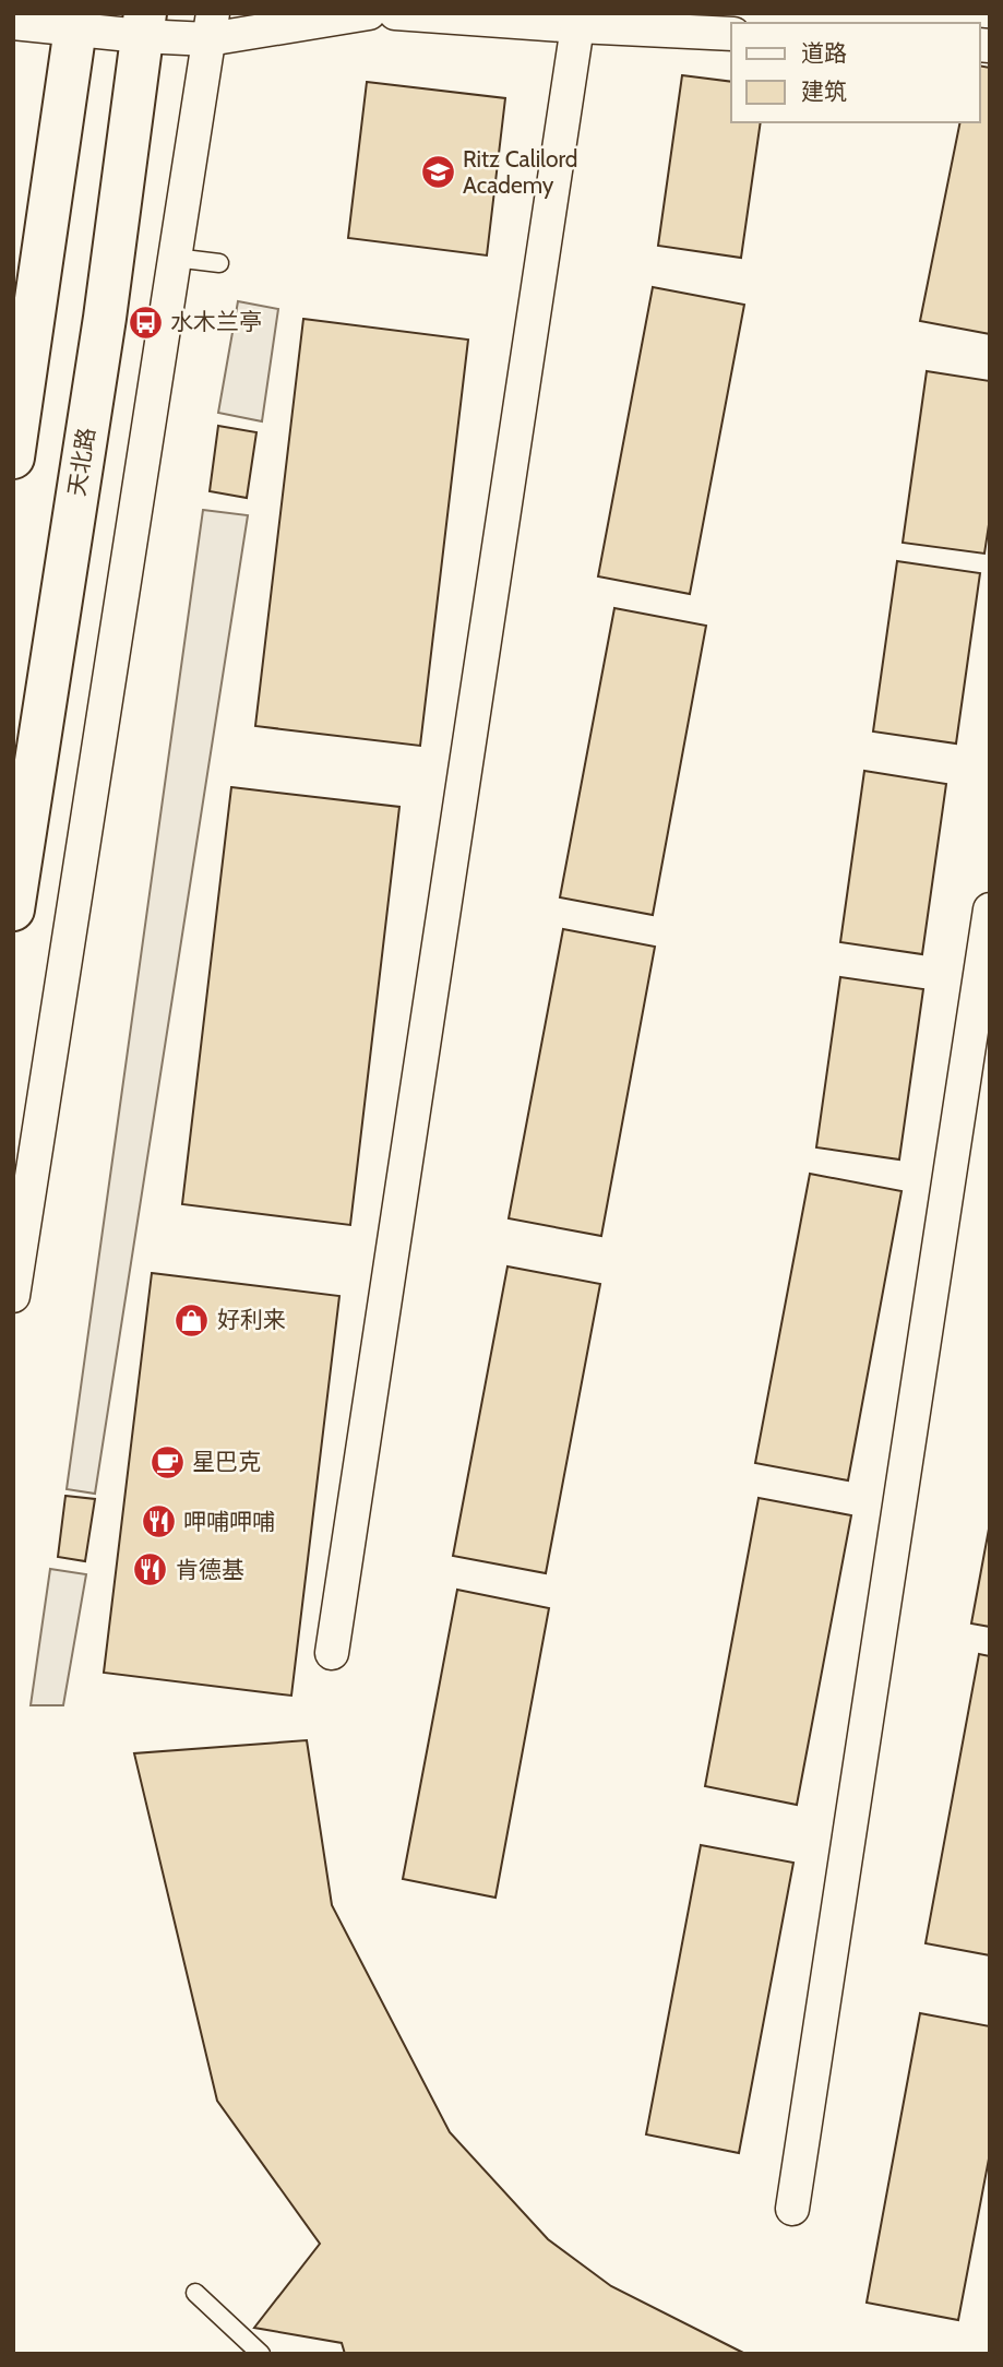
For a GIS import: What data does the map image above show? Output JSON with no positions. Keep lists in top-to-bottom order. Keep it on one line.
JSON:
{"streets":{"main road":["天北路"]},"places":{"school or university":["Ritz Calilord Academy"],"bus stop":["水木兰亭"],"shop":["好利来"],"cafe":["星巴克"],"restaurant":["呷哺呷哺","肯德基"]},"legend":["道路","建筑"]}
